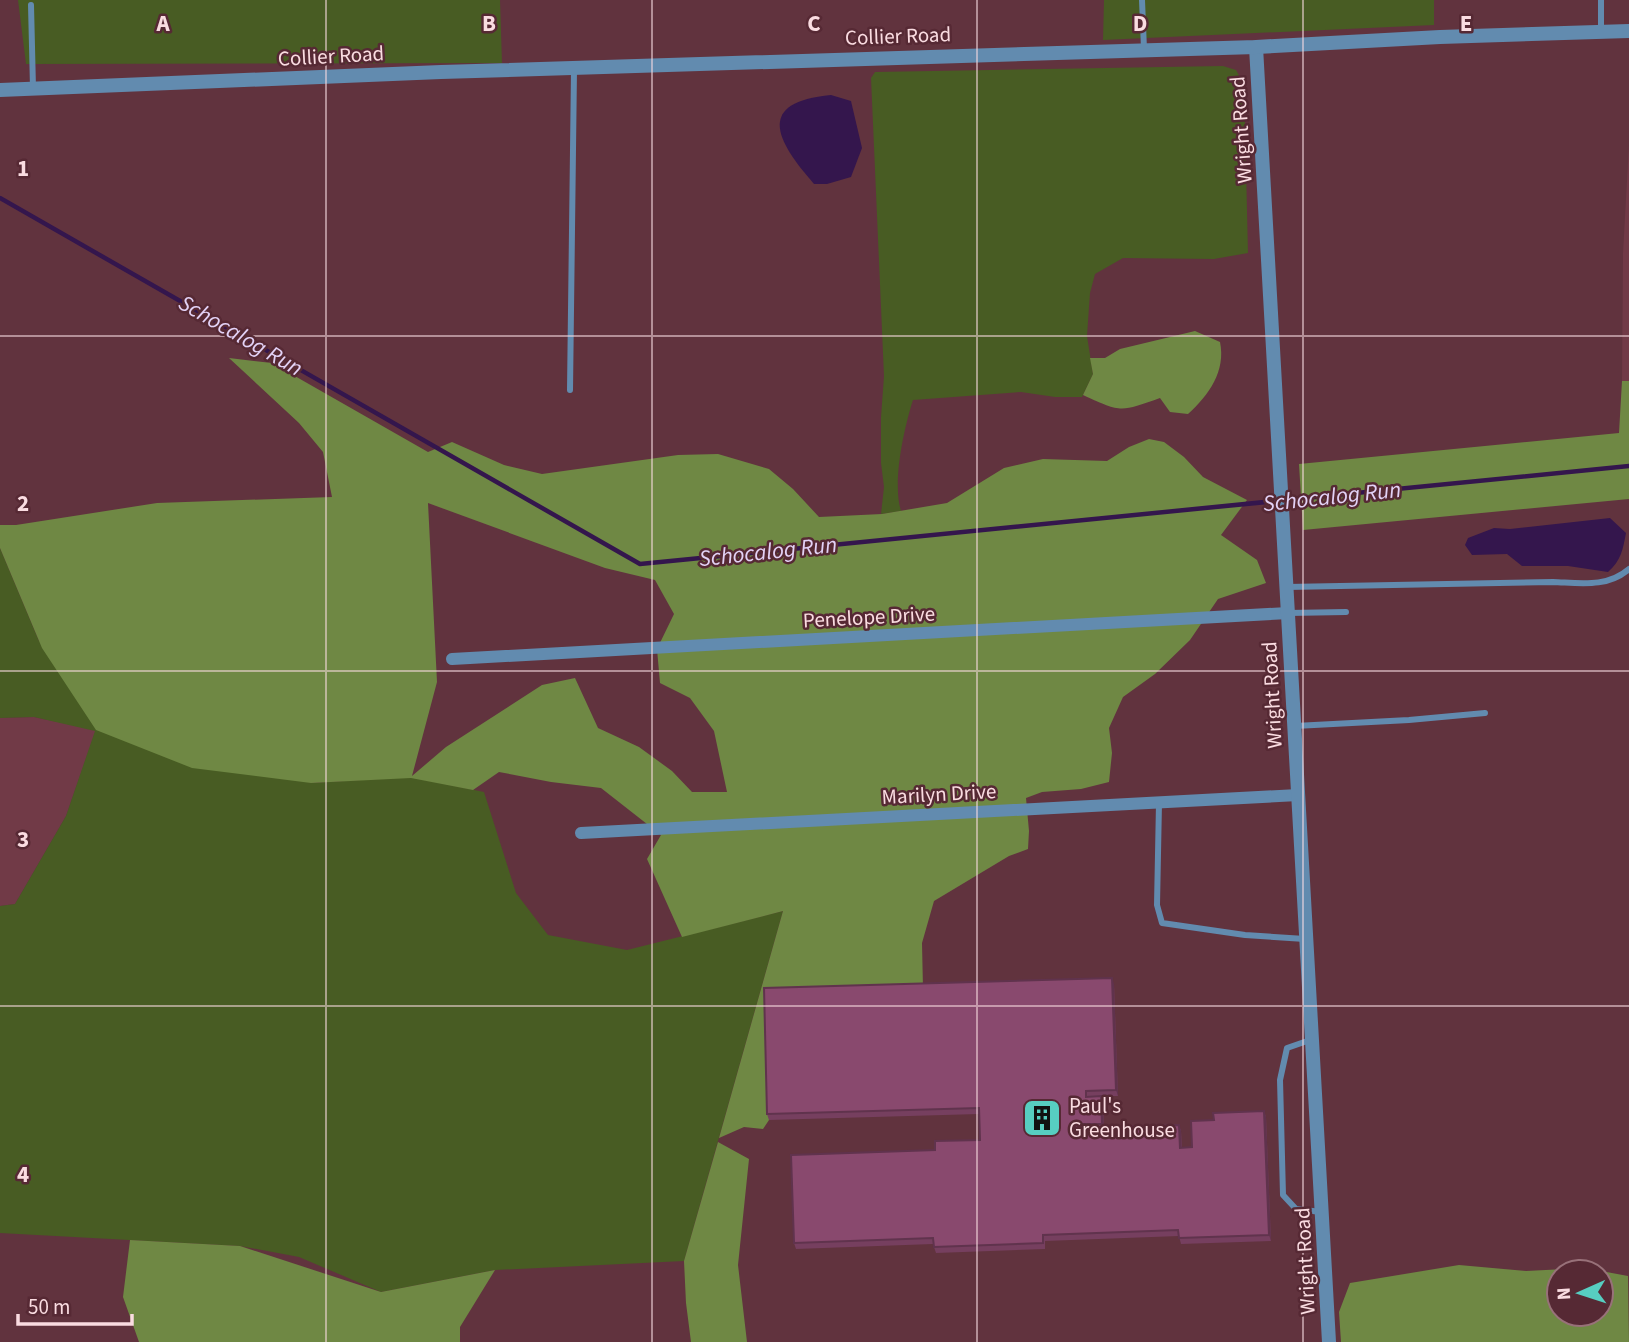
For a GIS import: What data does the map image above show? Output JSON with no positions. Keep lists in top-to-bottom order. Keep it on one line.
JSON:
{"streets":{"street":["Collier Road","Wright Road","Penelope Drive","Marilyn Drive"]},"crossings":[["Collier Road","Wright Road"],["Wright Road","Penelope Drive"],["Wright Road","Marilyn Drive"]],"water":["Schocalog Run"],"places":{"building":["Paul's Greenhouse"]},"scale_bar":"50 m","north":"left","grid":{"columns":["A","B","C","D","E"],"rows":["1","2","3","4"]}}
